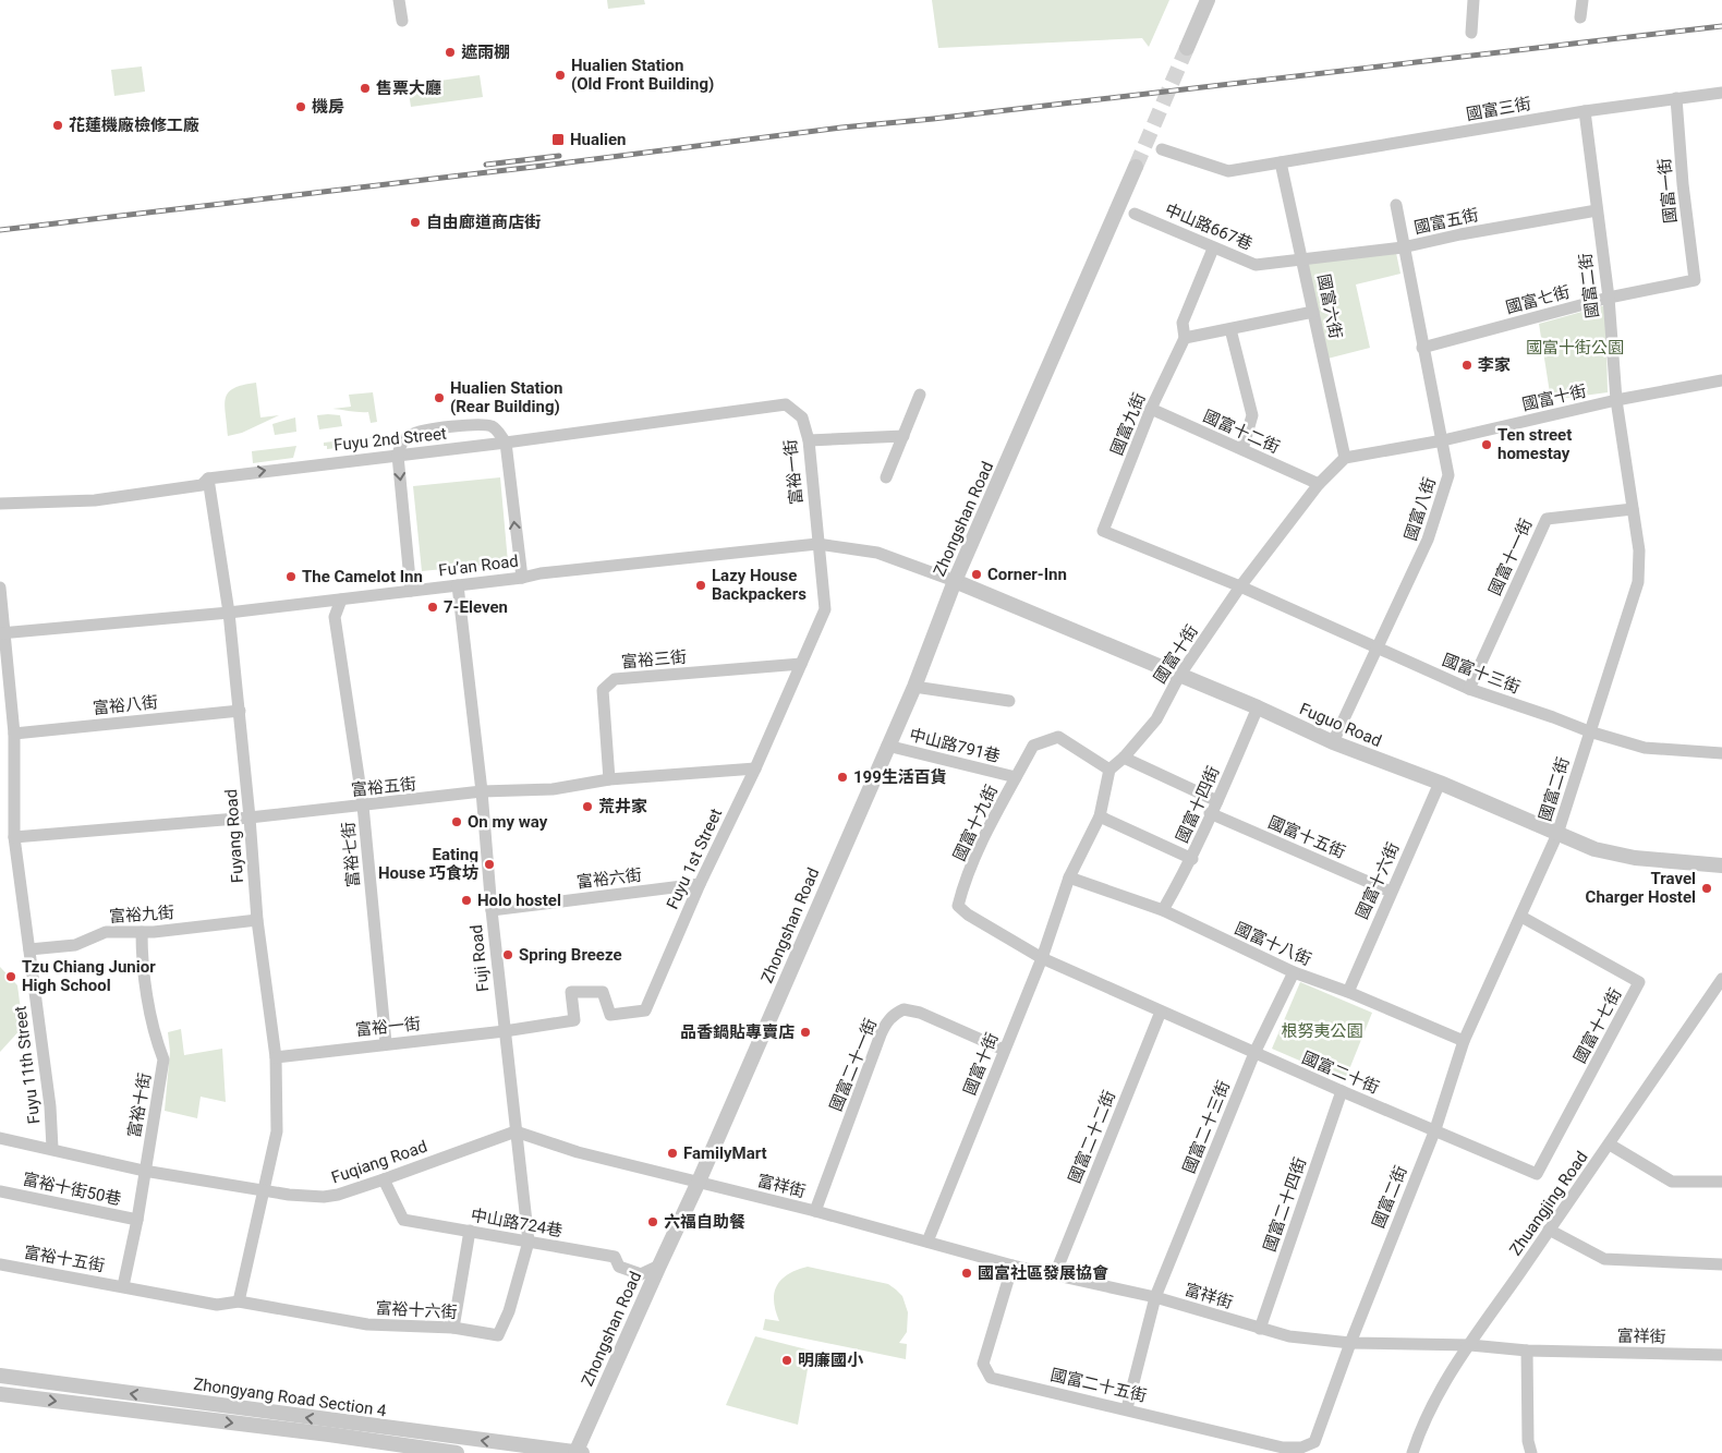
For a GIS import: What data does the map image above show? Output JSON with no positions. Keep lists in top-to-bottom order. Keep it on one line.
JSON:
{"streets":{"street":["國富三街","國富一街","國富五街","中山路667巷","國富二街","國富七街","國富六街","國富十街","國富九街","國富十二街","Fuyu 2nd Street","富裕一街","國富八街","Zhongshan Road","國富十一街","Fu’an Road","富裕三街","國富十三街","富裕八街","Fuguo Road","中山路791巷","富裕五街","國富十四街","國富十九街","Fuyang Road","國富十五街","富裕七街","Fuyu 1st Street","富裕六街","國富十六街","富裕九街","國富十八街","Fuji Road","國富十七街","Fuyu 11th Street","國富二十一街","國富二十街","富裕十街","國富二十三街","國富二十二街","Fuqiang Road","富祥街","富裕十街50巷","Zhuangjing Road","國富二十四街","中山路724巷","富裕十五街","富裕十六街","國富二十五街","Zhongyang Road Section 4"]},"crossings":[["國富三街","國富一街"],["國富三街","國富二街"],["國富三街","國富六街"],["國富一街","國富七街"],["國富五街","中山路667巷"],["國富五街","國富二街"],["國富五街","國富六街"],["國富五街","國富八街"],["中山路667巷","國富六街"],["中山路667巷","國富九街"],["國富二街","國富七街"],["國富二街","國富十街"],["國富二街","國富十一街"],["國富二街","國富十三街"],["國富二街","Fuguo Road"],["國富二街","國富十八街"],["國富二街","國富十七街"],["國富二街","國富二十街"],["國富二街","富祥街"],["國富二街","國富二十五街"],["國富七街","國富八街"],["國富六街","國富十街"],["國富十街","國富十二街"],["國富十街","國富八街"],["國富十街","國富十三街"],["國富十街","Fuguo Road"],["國富十街","國富十九街"],["國富十街","國富十八街"],["國富十街","國富二十一街"],["國富十街","國富二十街"],["國富十街","富祥街"],["國富九街","國富十二街"],["國富九街","國富十三街"],["Fuyu 2nd Street","富裕一街"],["Fuyu 2nd Street","Fuyang Road"],["富裕一街","Fu’an Road"],["富裕一街","Fuyang Road"],["富裕一街","富裕七街"],["富裕一街","Fuyu 1st Street"],["富裕一街","Fuji Road"],["國富八街","國富十三街"],["國富八街","Fuguo Road"],["Zhongshan Road","Fu’an Road"],["Zhongshan Road","Fuguo Road"],["Zhongshan Road","中山路791巷"],["Zhongshan Road","富祥街"],["Zhongshan Road","中山路724巷"],["Zhongshan Road","Zhongyang Road Section 4"],["國富十一街","國富十三街"],["Fu’an Road","Fuguo Road"],["Fu’an Road","Fuyang Road"],["Fu’an Road","富裕七街"],["Fu’an Road","Fuyu 1st Street"],["Fu’an Road","Fuji Road"],["Fu’an Road","Fuyu 11th Street"],["富裕三街","富裕五街"],["富裕三街","Fuyu 1st Street"],["富裕八街","Fuyang Road"],["富裕八街","Fuyu 11th Street"],["Fuguo Road","國富十四街"],["Fuguo Road","國富十六街"],["中山路791巷","國富十九街"],["富裕五街","Fuyang Road"],["富裕五街","富裕七街"],["富裕五街","Fuyu 1st Street"],["富裕五街","Fuji Road"],["富裕五街","Fuyu 11th Street"],["國富十四街","國富十五街"],["國富十四街","國富十八街"],["國富十九街","國富二十街"],["Fuyang Road","富裕九街"],["Fuyang Road","Fuqiang Road"],["國富十五街","國富十六街"],["Fuyu 1st Street","富裕六街"],["Fuyu 1st Street","Fuji Road"],["富裕六街","Fuji Road"],["國富十六街","國富十八街"],["富裕九街","Fuyu 11th Street"],["富裕九街","富裕十街"],["國富十八街","國富二十三街"],["Fuji Road","Fuqiang Road"],["Fuji Road","富裕十六街"],["國富十七街","國富二十街"],["Fuyu 11th Street","Fuqiang Road"],["國富二十一街","富祥街"],["國富二十街","國富二十三街"],["國富二十街","國富二十二街"],["國富二十街","國富二十四街"],["富裕十街","Fuqiang Road"],["富裕十街","富裕十街50巷"],["富裕十街","富裕十五街"],["國富二十三街","富祥街"],["國富二十三街","國富二十五街"],["國富二十二街","富祥街"],["Fuqiang Road","中山路724巷"],["Fuqiang Road","富裕十六街"],["富祥街","Zhuangjing Road"],["富祥街","國富二十四街"],["富祥街","國富二十五街"],["中山路724巷","富裕十六街"],["富裕十五街","富裕十六街"]],"parks":["國富十街公園","根努夷公園"],"places":{"other":["遮雨棚","Hualien Station (Old Front Building)","售票大廳","機房","花蓮機廠檢修工廠","自由廊道商店街","李家","Hualien Station (Rear Building)","Ten street homestay","Corner-Inn","The Camelot Inn","Lazy House Backpackers","7-Eleven","199生活百貨","荒井家","On my way","Eating House 巧食坊","Travel Charger Hostel","Holo hostel","Spring Breeze","Tzu Chiang Junior High School","品香鍋貼專賣店","FamilyMart","六福自助餐","國富社區發展協會","明廉國小"],"transit":["Hualien"]}}
